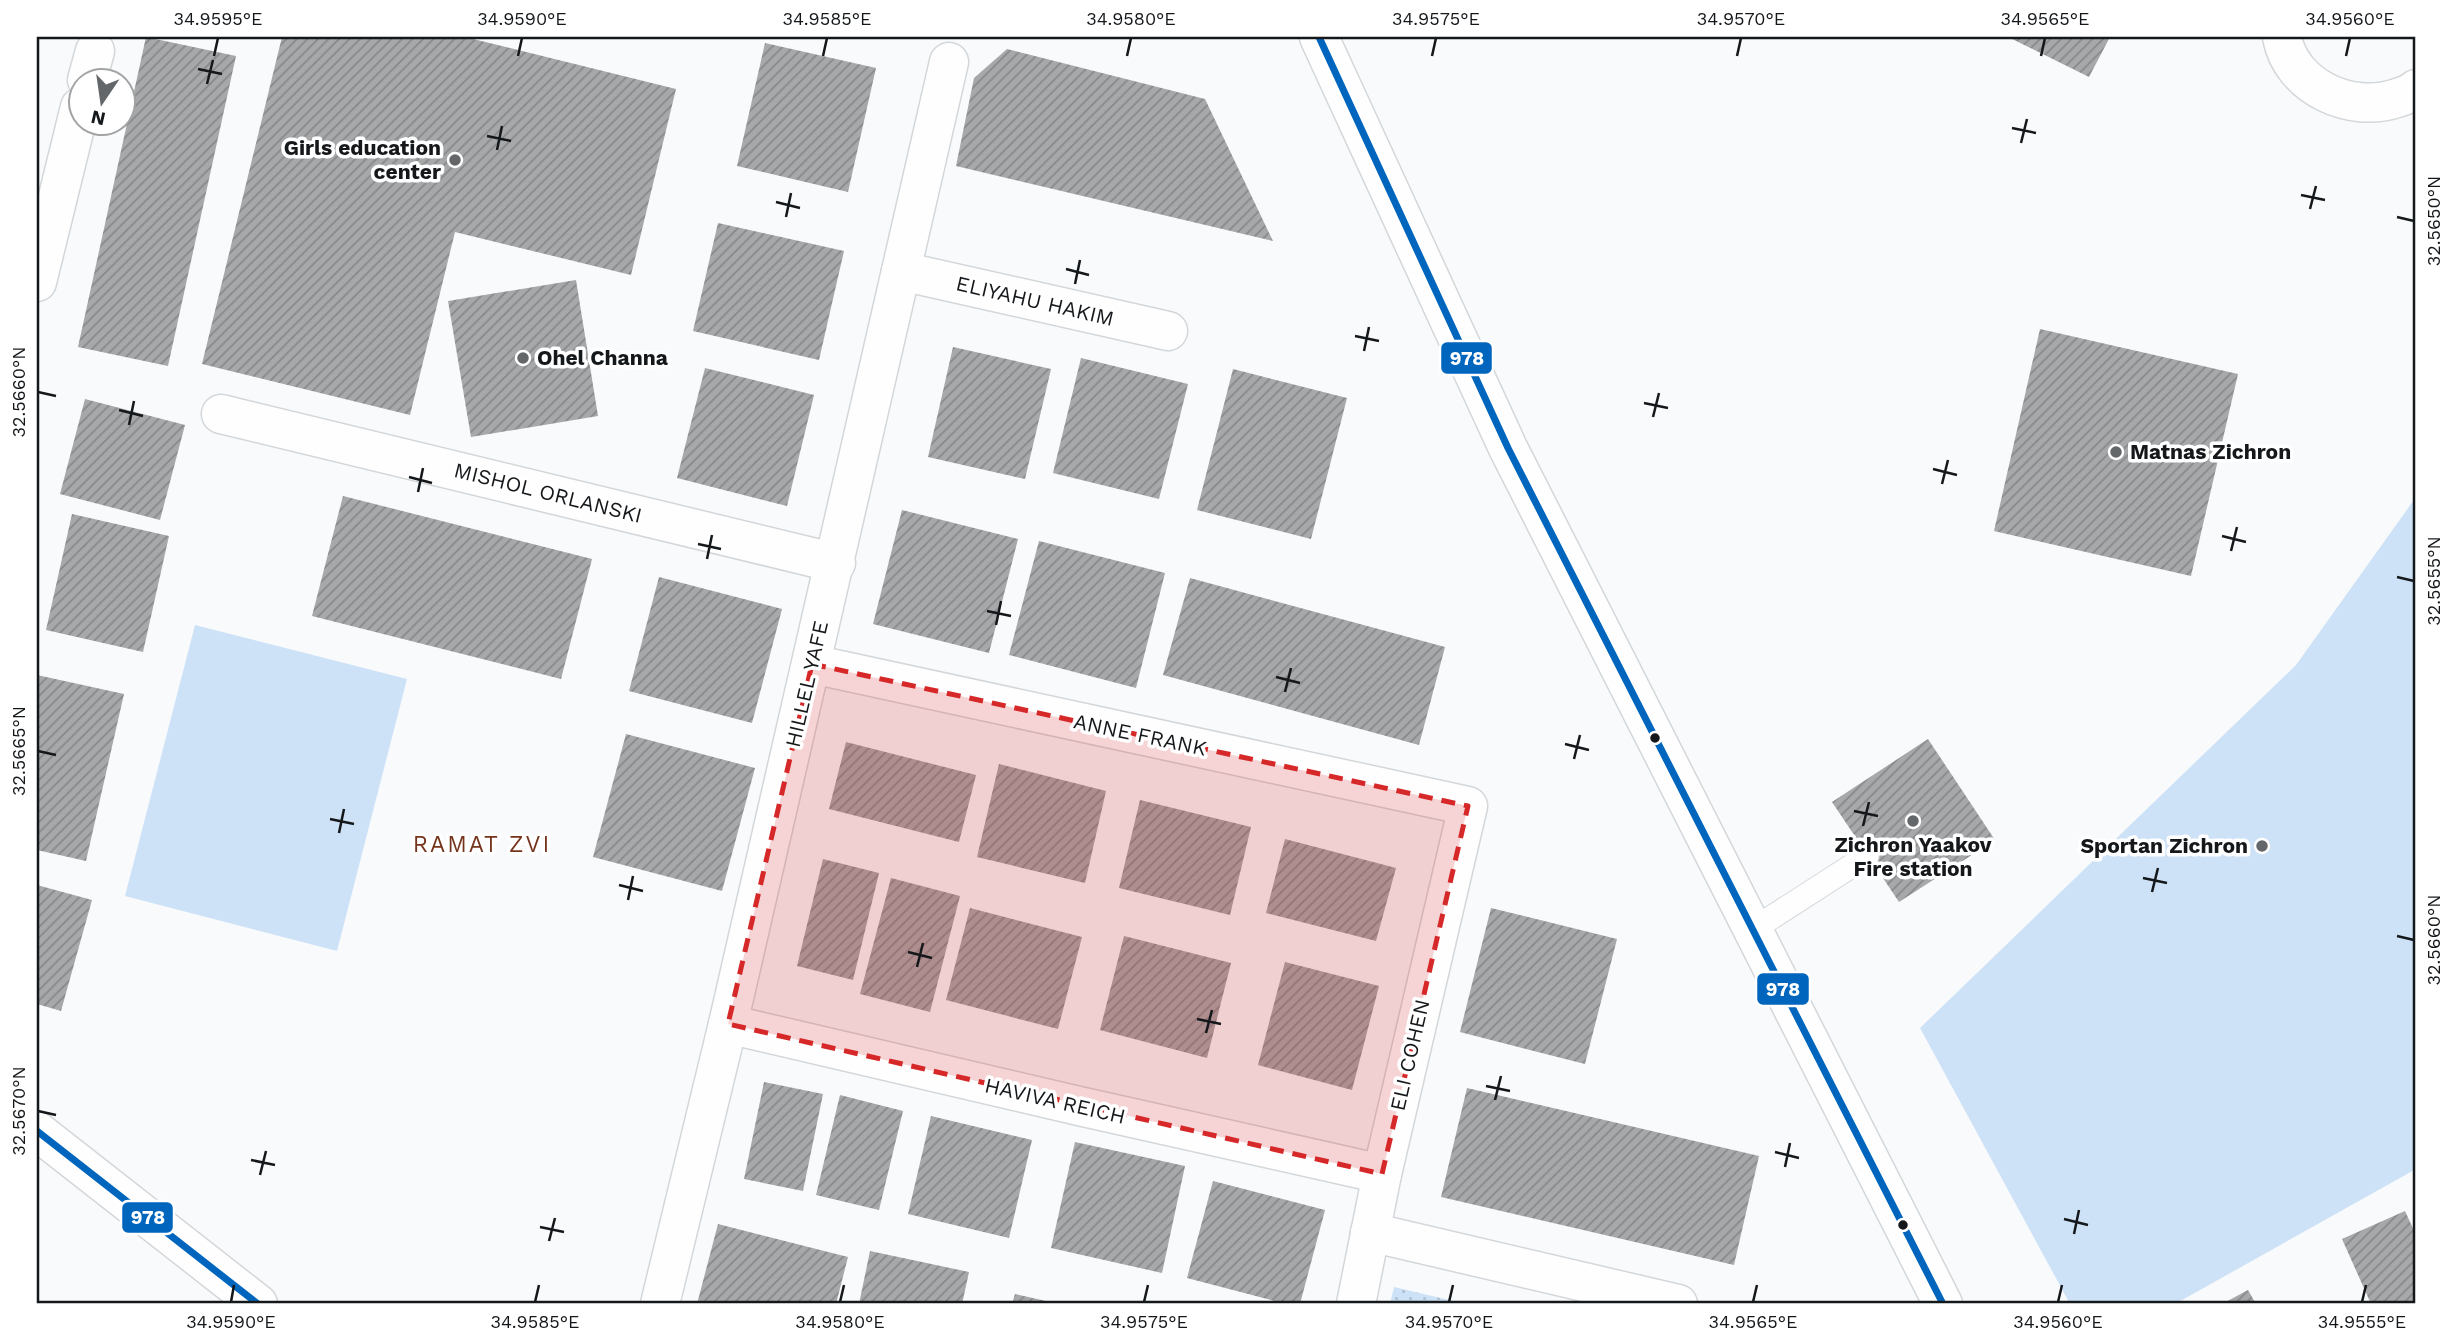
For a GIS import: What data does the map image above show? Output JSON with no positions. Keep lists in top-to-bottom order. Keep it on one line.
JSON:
{"streets":{"street":["ELIYAHU HAKIM","MISHOL ORLANSKI","HILLEL YAFE","ANNE FRANK","ELI COHEN","HAVIVA REICH"]},"crossings":[["ELIYAHU HAKIM","HILLEL YAFE"],["MISHOL ORLANSKI","HILLEL YAFE"],["HILLEL YAFE","ANNE FRANK"],["HILLEL YAFE","HAVIVA REICH"],["ANNE FRANK","ELI COHEN"],["ELI COHEN","HAVIVA REICH"]],"districts":["RAMAT ZVI"],"places":["Girls education center","Ohel Channa","Matnas Zichron","Zichron Yaakov Fire station","Sportan Zichron"],"lines":["transit line 978"],"north":"bottom","coordinates":["34.9595°E","34.9590°E","34.9585°E","34.9580°E","34.9575°E","34.9570°E","34.9565°E","34.9560°E","32.5650°N","32.5660°N","32.5655°N","32.5665°N","32.5670°N","34.9555°E"]}
